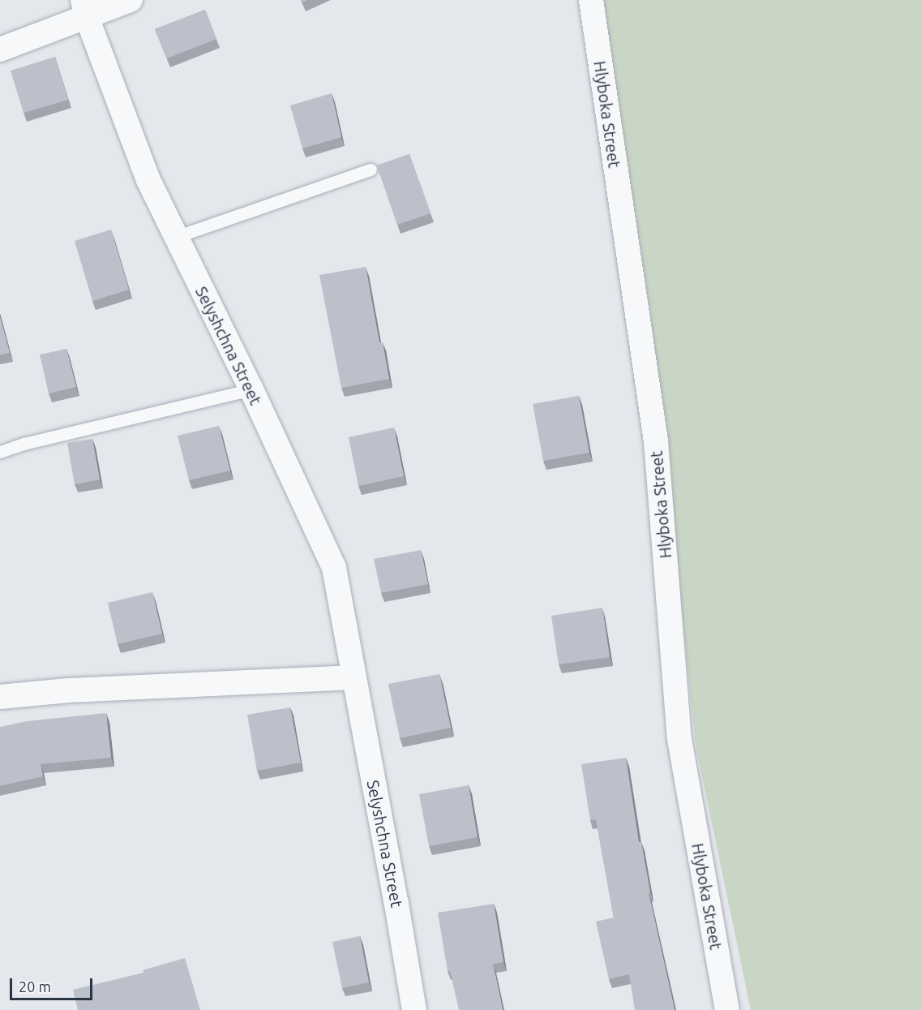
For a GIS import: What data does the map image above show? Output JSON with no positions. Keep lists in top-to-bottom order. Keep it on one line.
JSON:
{"streets":{"street":["Hlyboka Street","Selyshchna Street"]},"scale_bar":"20 m"}
